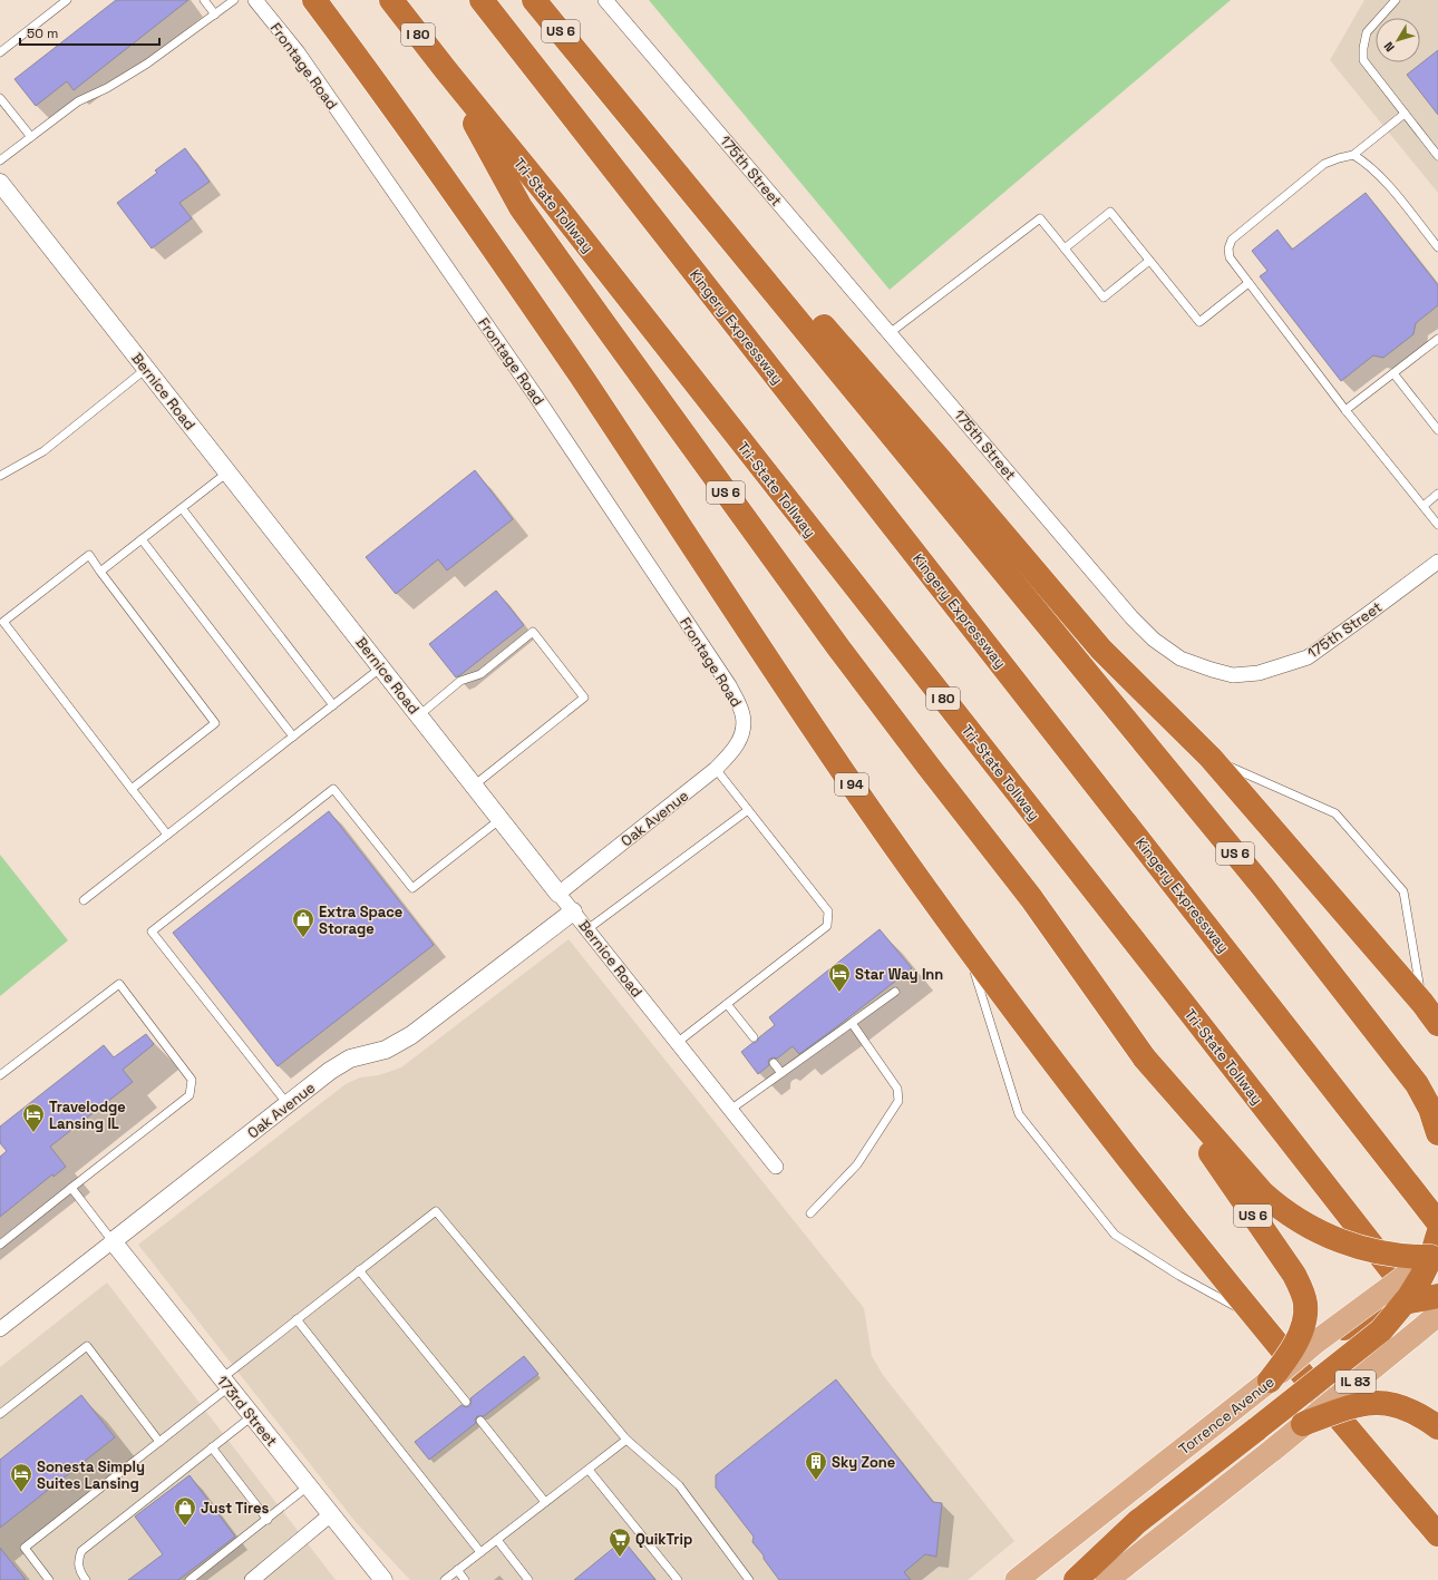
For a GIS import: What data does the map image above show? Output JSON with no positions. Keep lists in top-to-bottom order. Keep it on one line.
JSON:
{"streets":{"highway":["US 6","I 80","Tri-State Tollway","Kingery Expressway","I 94"],"main road":["IL 83","Torrence Avenue"],"street":["Frontage Road","175th Street","Bernice Road","Oak Avenue","173rd Street"]},"crossings":[["US 6","I 80"],["US 6","Tri-State Tollway"],["US 6","Torrence Avenue"],["I 80","Tri-State Tollway"],["Frontage Road","Oak Avenue"],["Bernice Road","Oak Avenue"],["Oak Avenue","173rd Street"]],"places":{"shop":["Extra Space Storage","Just Tires"],"hotel":["Star Way Inn","Travelodge Lansing IL","Sonesta Simply Suites Lansing"],"building":["Sky Zone"],"supermarket":["QuikTrip"]},"scale_bar":"50 m","north":"bottom left"}
